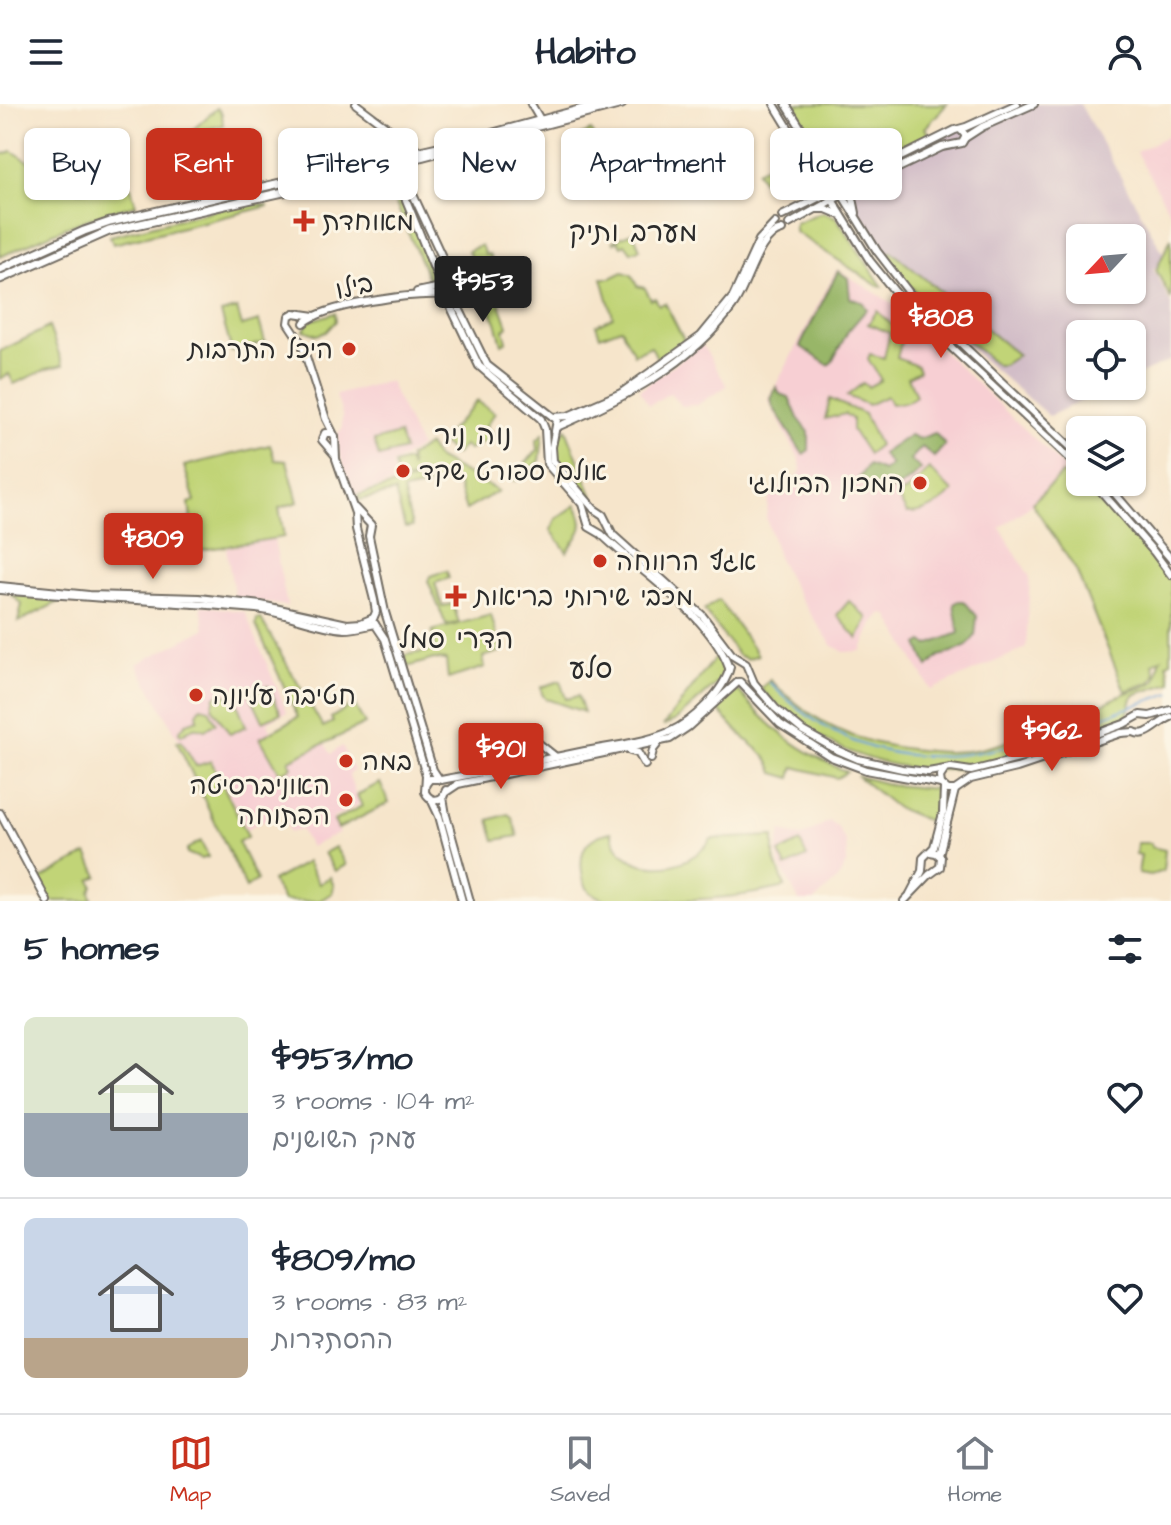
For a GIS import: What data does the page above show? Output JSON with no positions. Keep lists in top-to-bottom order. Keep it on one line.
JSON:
{"streets":{"street":["בילו"]},"districts":["מערב ותיק","נוה ניר","הדרי סמל","סלע"],"places":{"health":["מאוחדת","מכבי שירותי בריאות"],"other":["היכל התרבות","אולם ספורט שקד","המכון הביולוגי","אגף הרווחה","חטיבה עליונה","במה","האוניברסיטה הפתוחה"]},"north":"bottom left","page":{"header":"Habito","chip":["Buy","Rent","Filters","New","Apartment","House"],"price":["$953","$808","$809","$962","$901"],"heading":"5 homes","list":[{"name":"$953/mo","note":"3 rooms · 104 m² · עמק השושנים"},{"name":"$809/mo","note":"3 rooms · 83 m² · ההסתדרות"}],"tabs":["Map","Saved","Home"]}}
